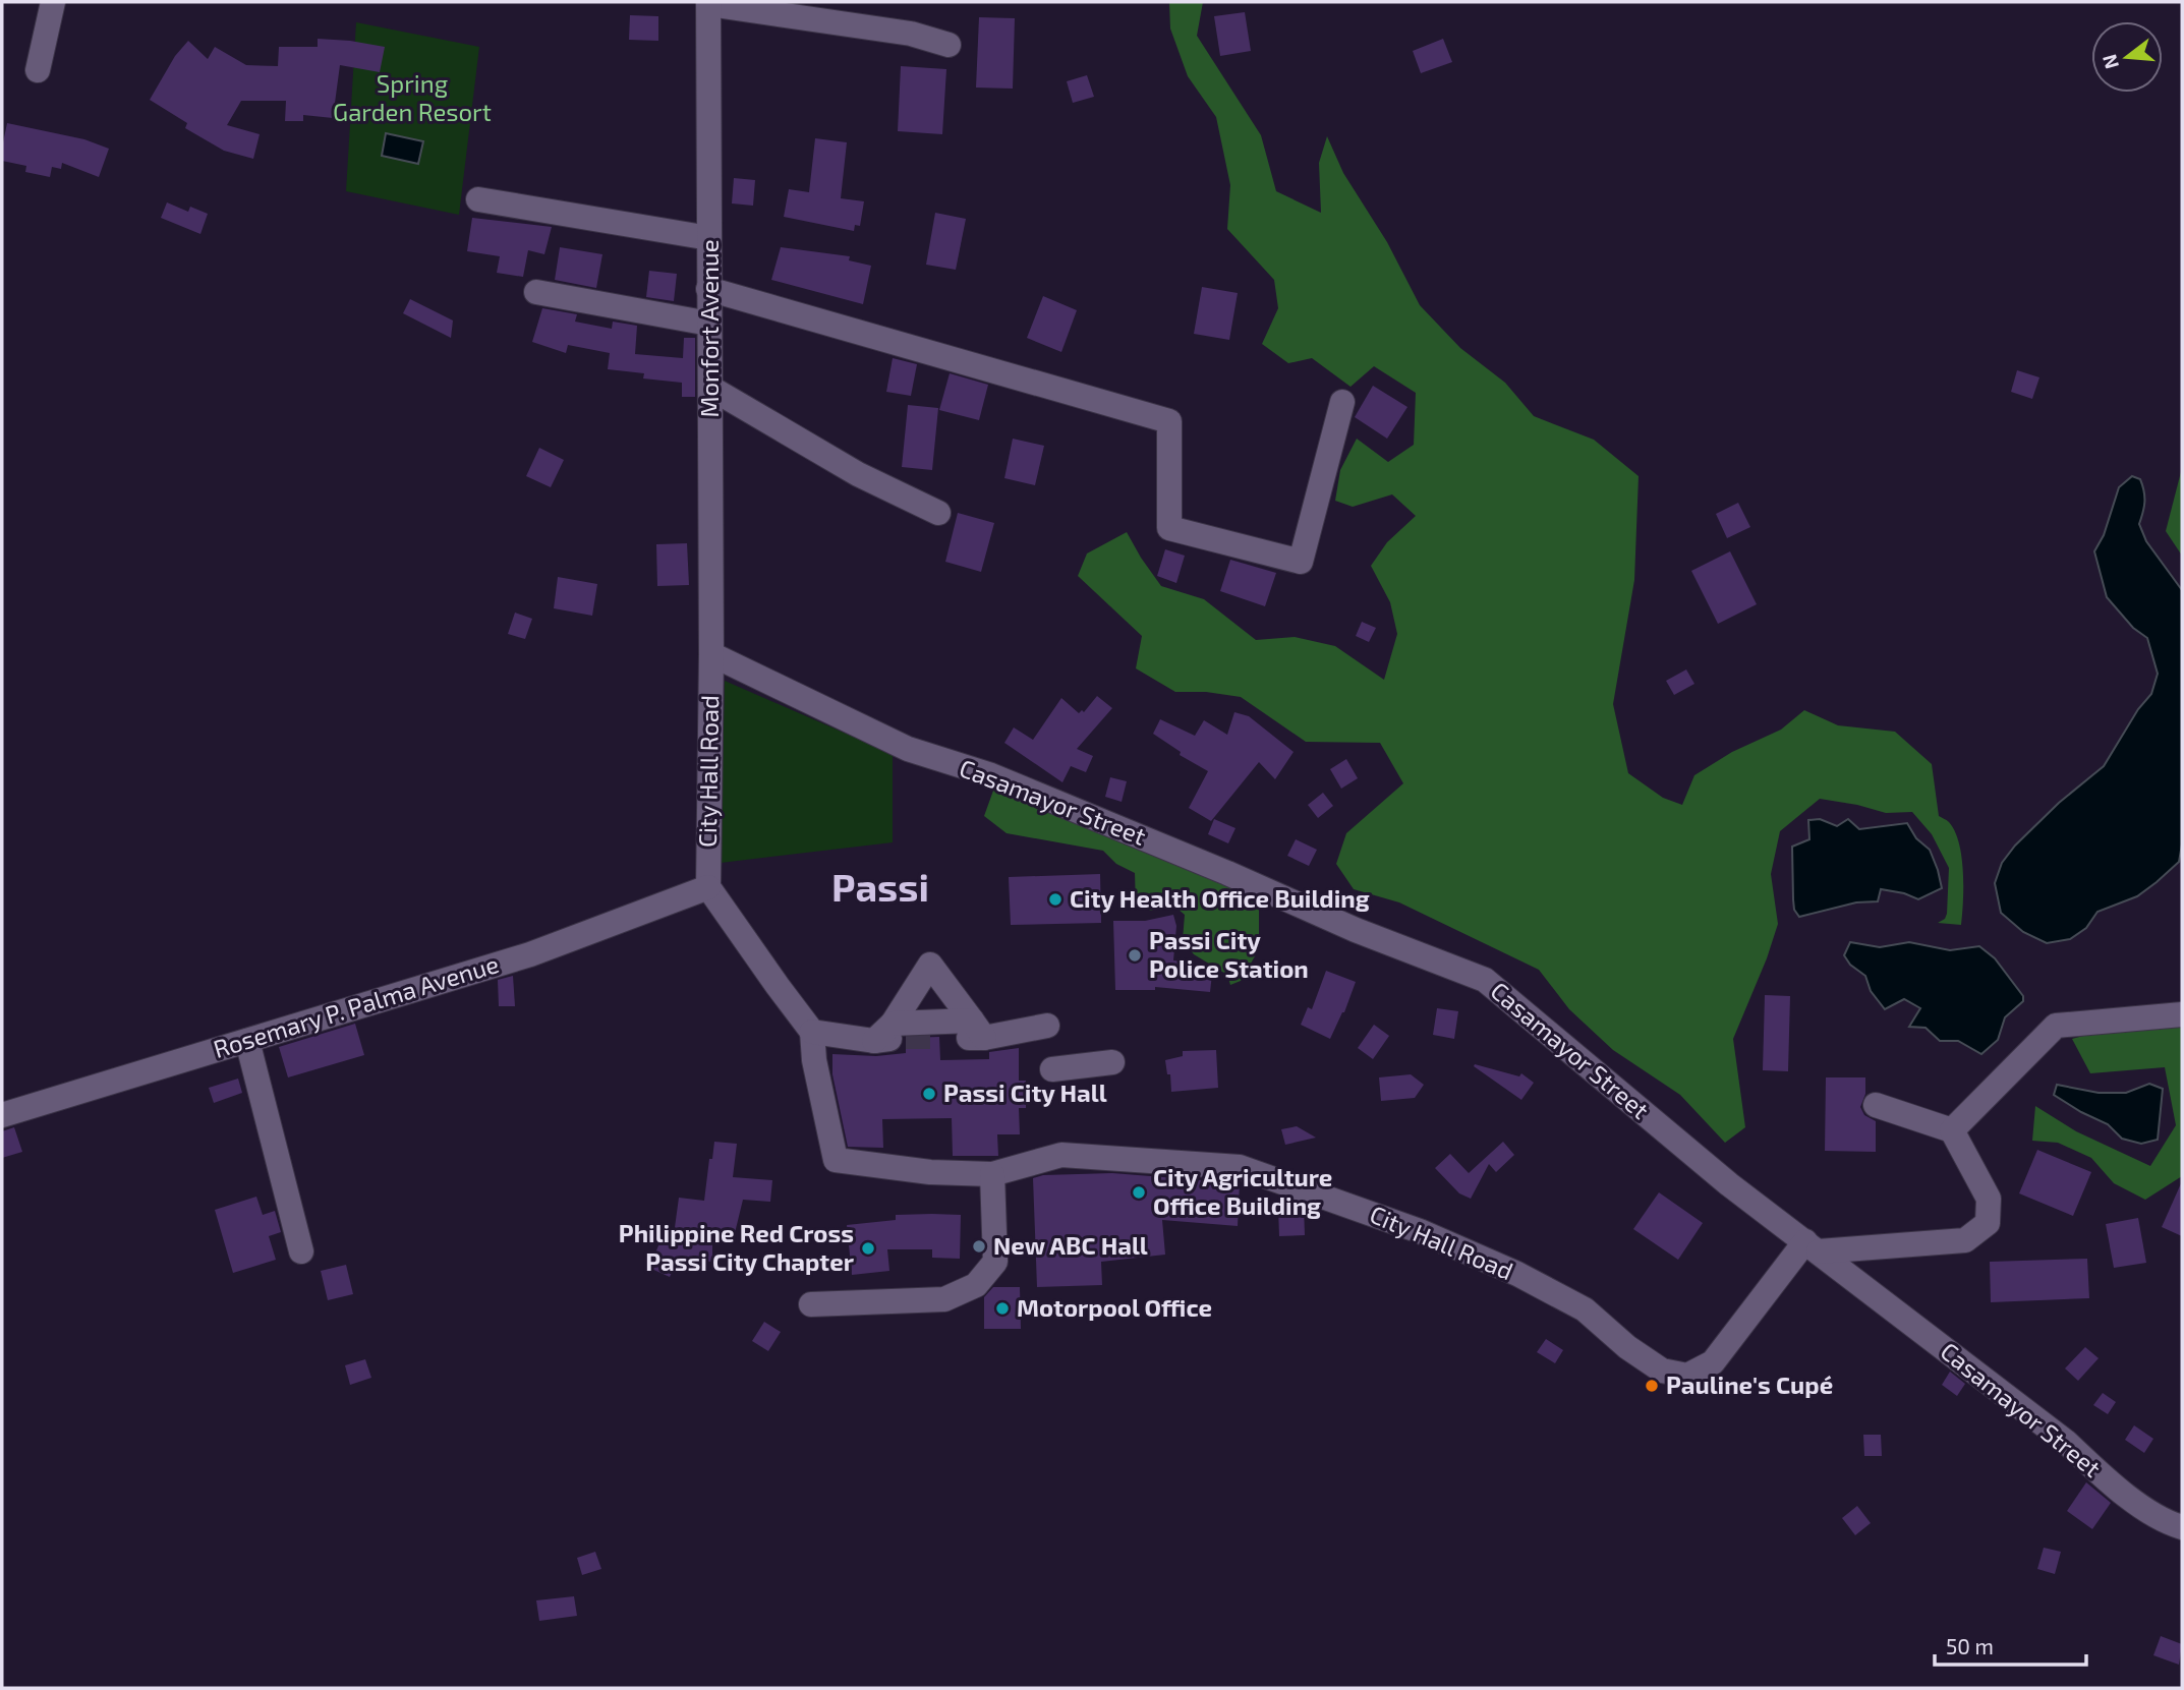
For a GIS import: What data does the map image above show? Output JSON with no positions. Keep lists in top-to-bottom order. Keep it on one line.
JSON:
{"streets":{"street":["Monfort Avenue","City Hall Road","Casamayor Street","Rosemary P. Palma Avenue"]},"crossings":[["Monfort Avenue","City Hall Road"],["Monfort Avenue","Casamayor Street"],["City Hall Road","Casamayor Street"],["City Hall Road","Rosemary P. Palma Avenue"]],"districts":["Passi"],"parks":["Spring Garden Resort"],"places":["City Health Office Building","Passi City Police Station","Passi City Hall","City Agriculture Office Building","New ABC Hall","Philippine Red Cross Passi City Chapter","Motorpool Office","Pauline's Cupé"],"scale_bar":"50 m","north":"left"}
